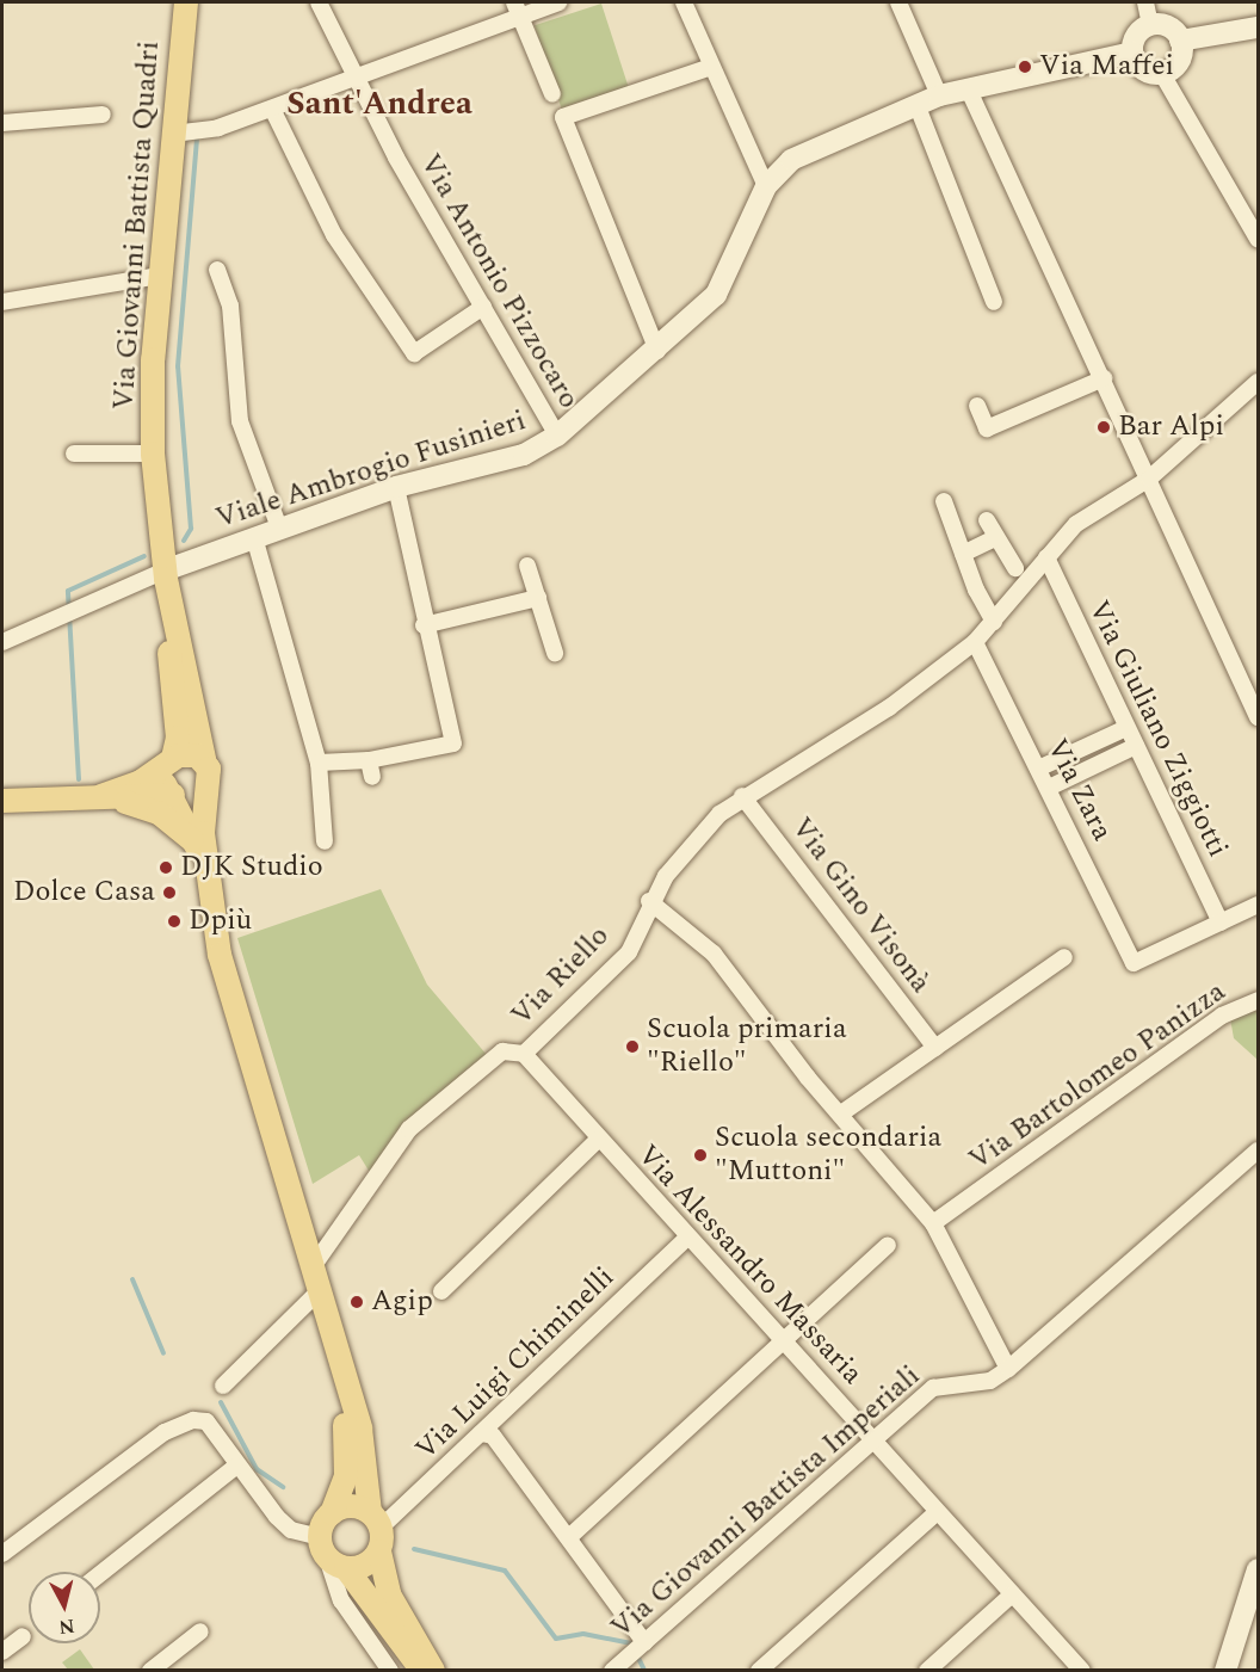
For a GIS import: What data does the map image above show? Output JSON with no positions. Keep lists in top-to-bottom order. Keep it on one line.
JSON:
{"streets":{"main road":["Via Giovanni Battista Quadri"],"street":["Via Antonio Pizzocaro","Viale Ambrogio Fusinieri","Via Giuliano Ziggiotti","Via Zara","Via Gino Visonà","Via Riello","Via Bartolomeo Panizza","Via Alessandro Massaria","Via Luigi Chiminelli","Via Giovanni Battista Imperiali"]},"crossings":[["Via Giovanni Battista Quadri","Viale Ambrogio Fusinieri"],["Via Giovanni Battista Quadri","Via Riello"],["Via Giovanni Battista Quadri","Via Luigi Chiminelli"],["Via Antonio Pizzocaro","Viale Ambrogio Fusinieri"],["Via Giuliano Ziggiotti","Via Zara"],["Via Giuliano Ziggiotti","Via Riello"],["Via Zara","Via Riello"],["Via Gino Visonà","Via Riello"],["Via Riello","Via Alessandro Massaria"],["Via Alessandro Massaria","Via Luigi Chiminelli"],["Via Alessandro Massaria","Via Giovanni Battista Imperiali"]],"districts":["Sant'Andrea"],"places":["Via Maffei","Bar Alpi","DJK Studio","Dolce Casa","Dpiù","Scuola primaria \"Riello\"","Scuola secondaria \"Muttoni\"","Agip"],"north":"bottom"}
